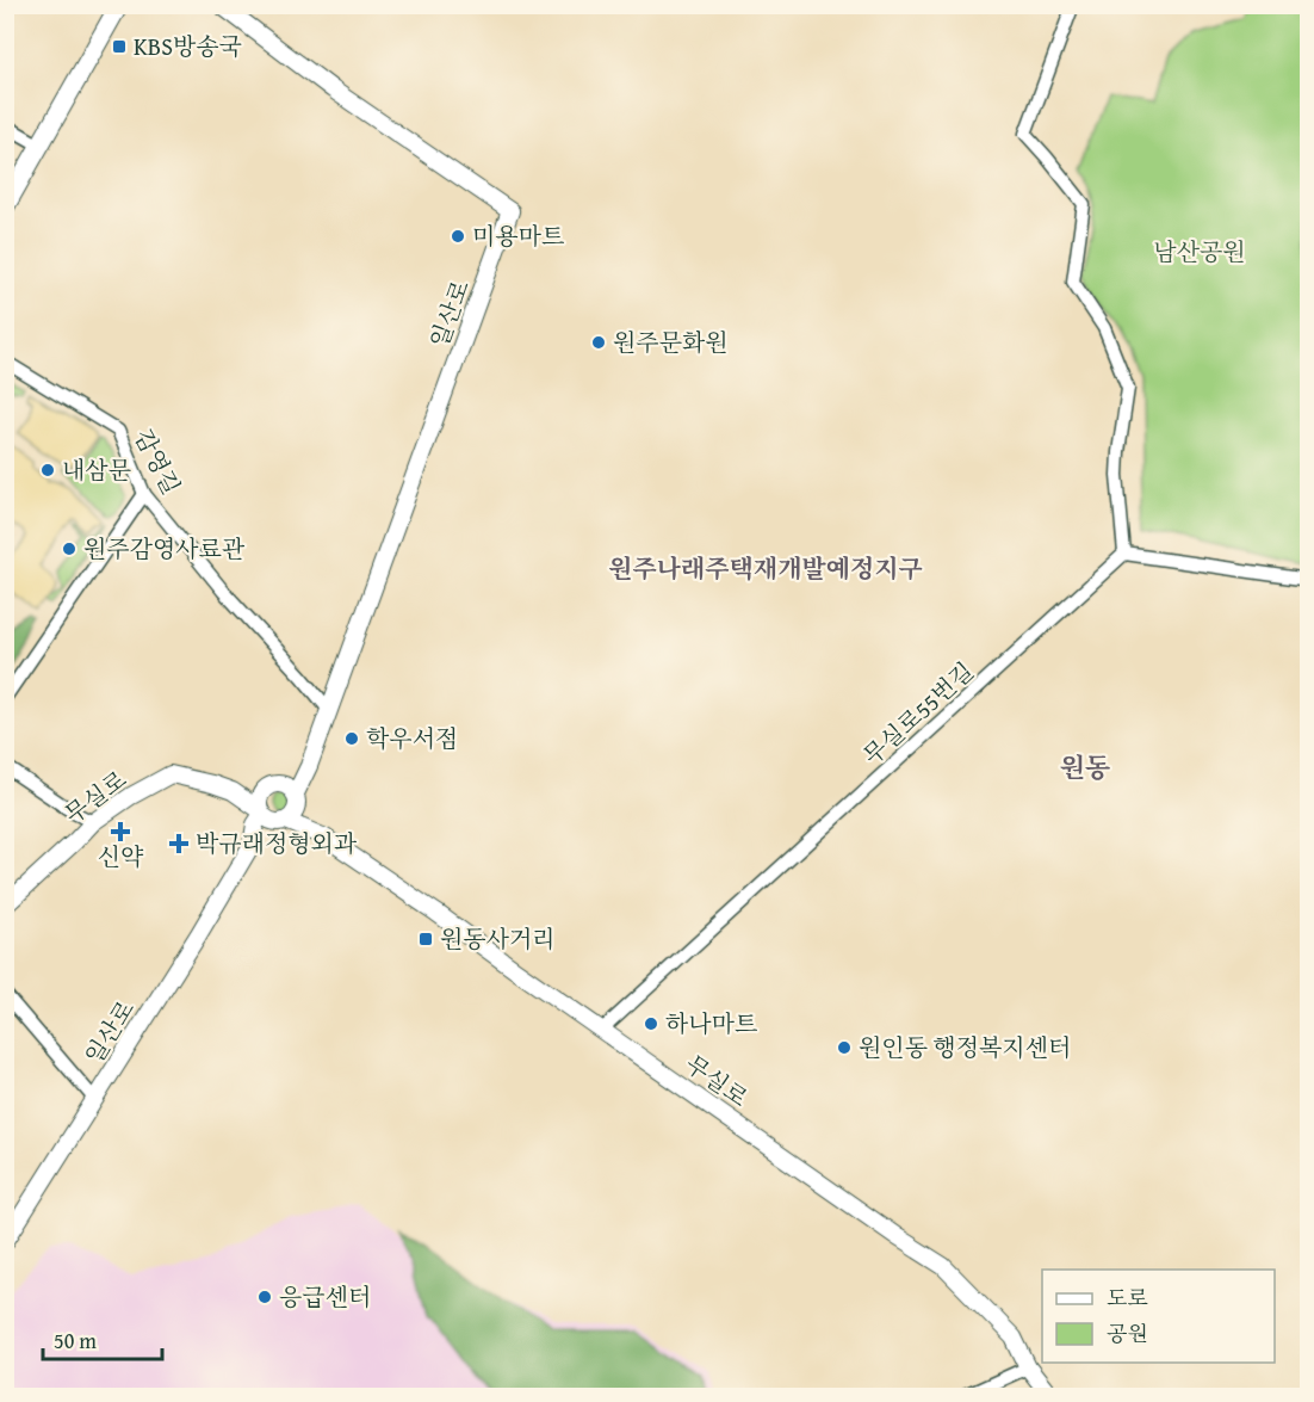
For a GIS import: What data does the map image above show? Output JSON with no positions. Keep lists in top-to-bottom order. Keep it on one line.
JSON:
{"streets":{"street":["일산로","감영길","무실로55번길","무실로"]},"crossings":[["일산로","감영길"],["무실로55번길","무실로"]],"districts":["원주나래주택재개발예정지구","원동"],"parks":["남산공원"],"places":{"transit":["KBS방송국","원동사거리"],"other":["미용마트","원주문화원","내삼문","원주감영사료관","학우서점","하나마트","원인동 행정복지센터","응급센터"],"health":["신약","박규래정형외과"]},"legend":["도로","공원"],"scale_bar":"50 m"}
